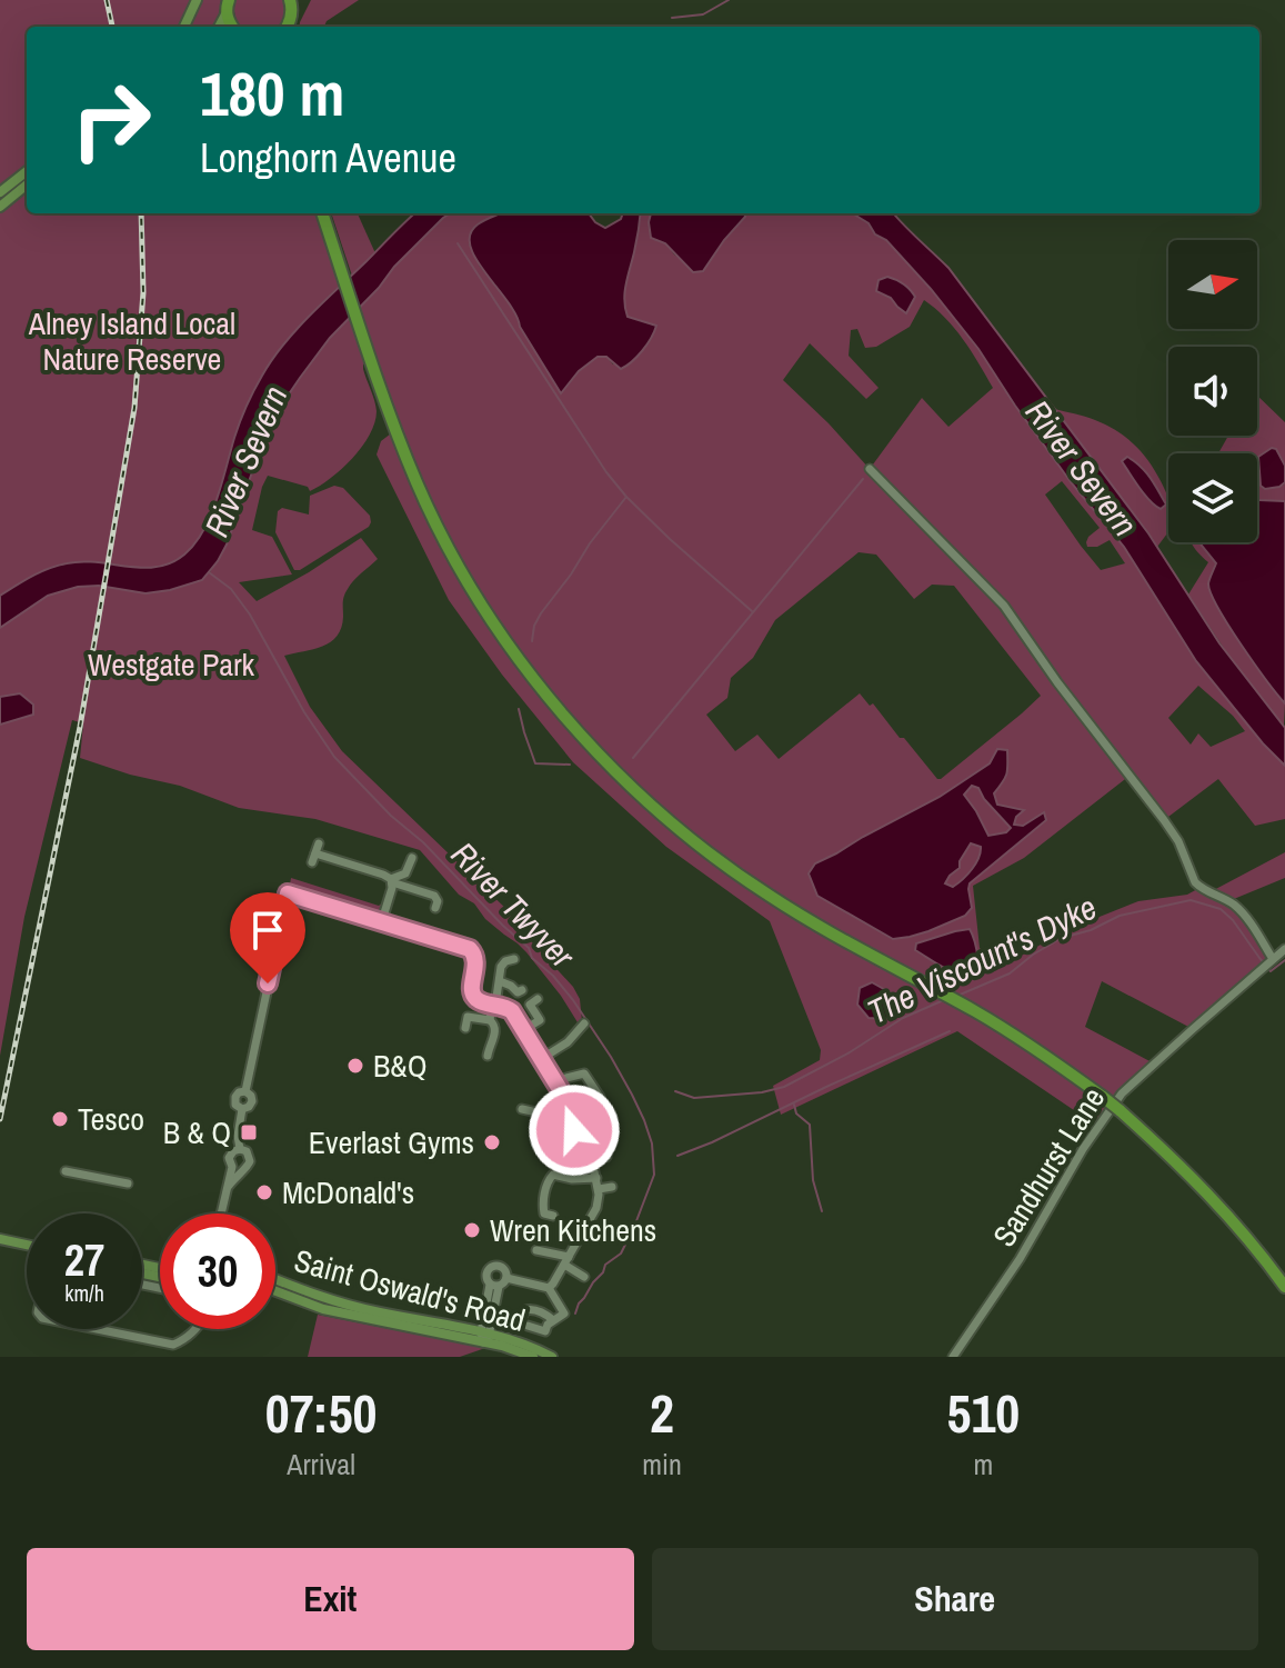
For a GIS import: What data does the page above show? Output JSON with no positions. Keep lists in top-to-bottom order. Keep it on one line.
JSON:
{"streets":{"main road":["Saint Oswald's Road"],"street":["Sandhurst Lane"]},"water":["River Severn","River Twyver","The Viscount's Dyke"],"parks":["Alney Island Local Nature Reserve","Westgate Park"],"places":{"other":["B&Q","Tesco","Everlast Gyms","McDonald's","Wren Kitchens"],"transit":["B & Q"]},"north":"right","page":{"turn":["180 m","Longhorn Avenue"],"speed":"27 km/h","limit":"30","eta":["07:50","Arrival","2","min","510","m"],"buttons":["Exit","Share"]}}
